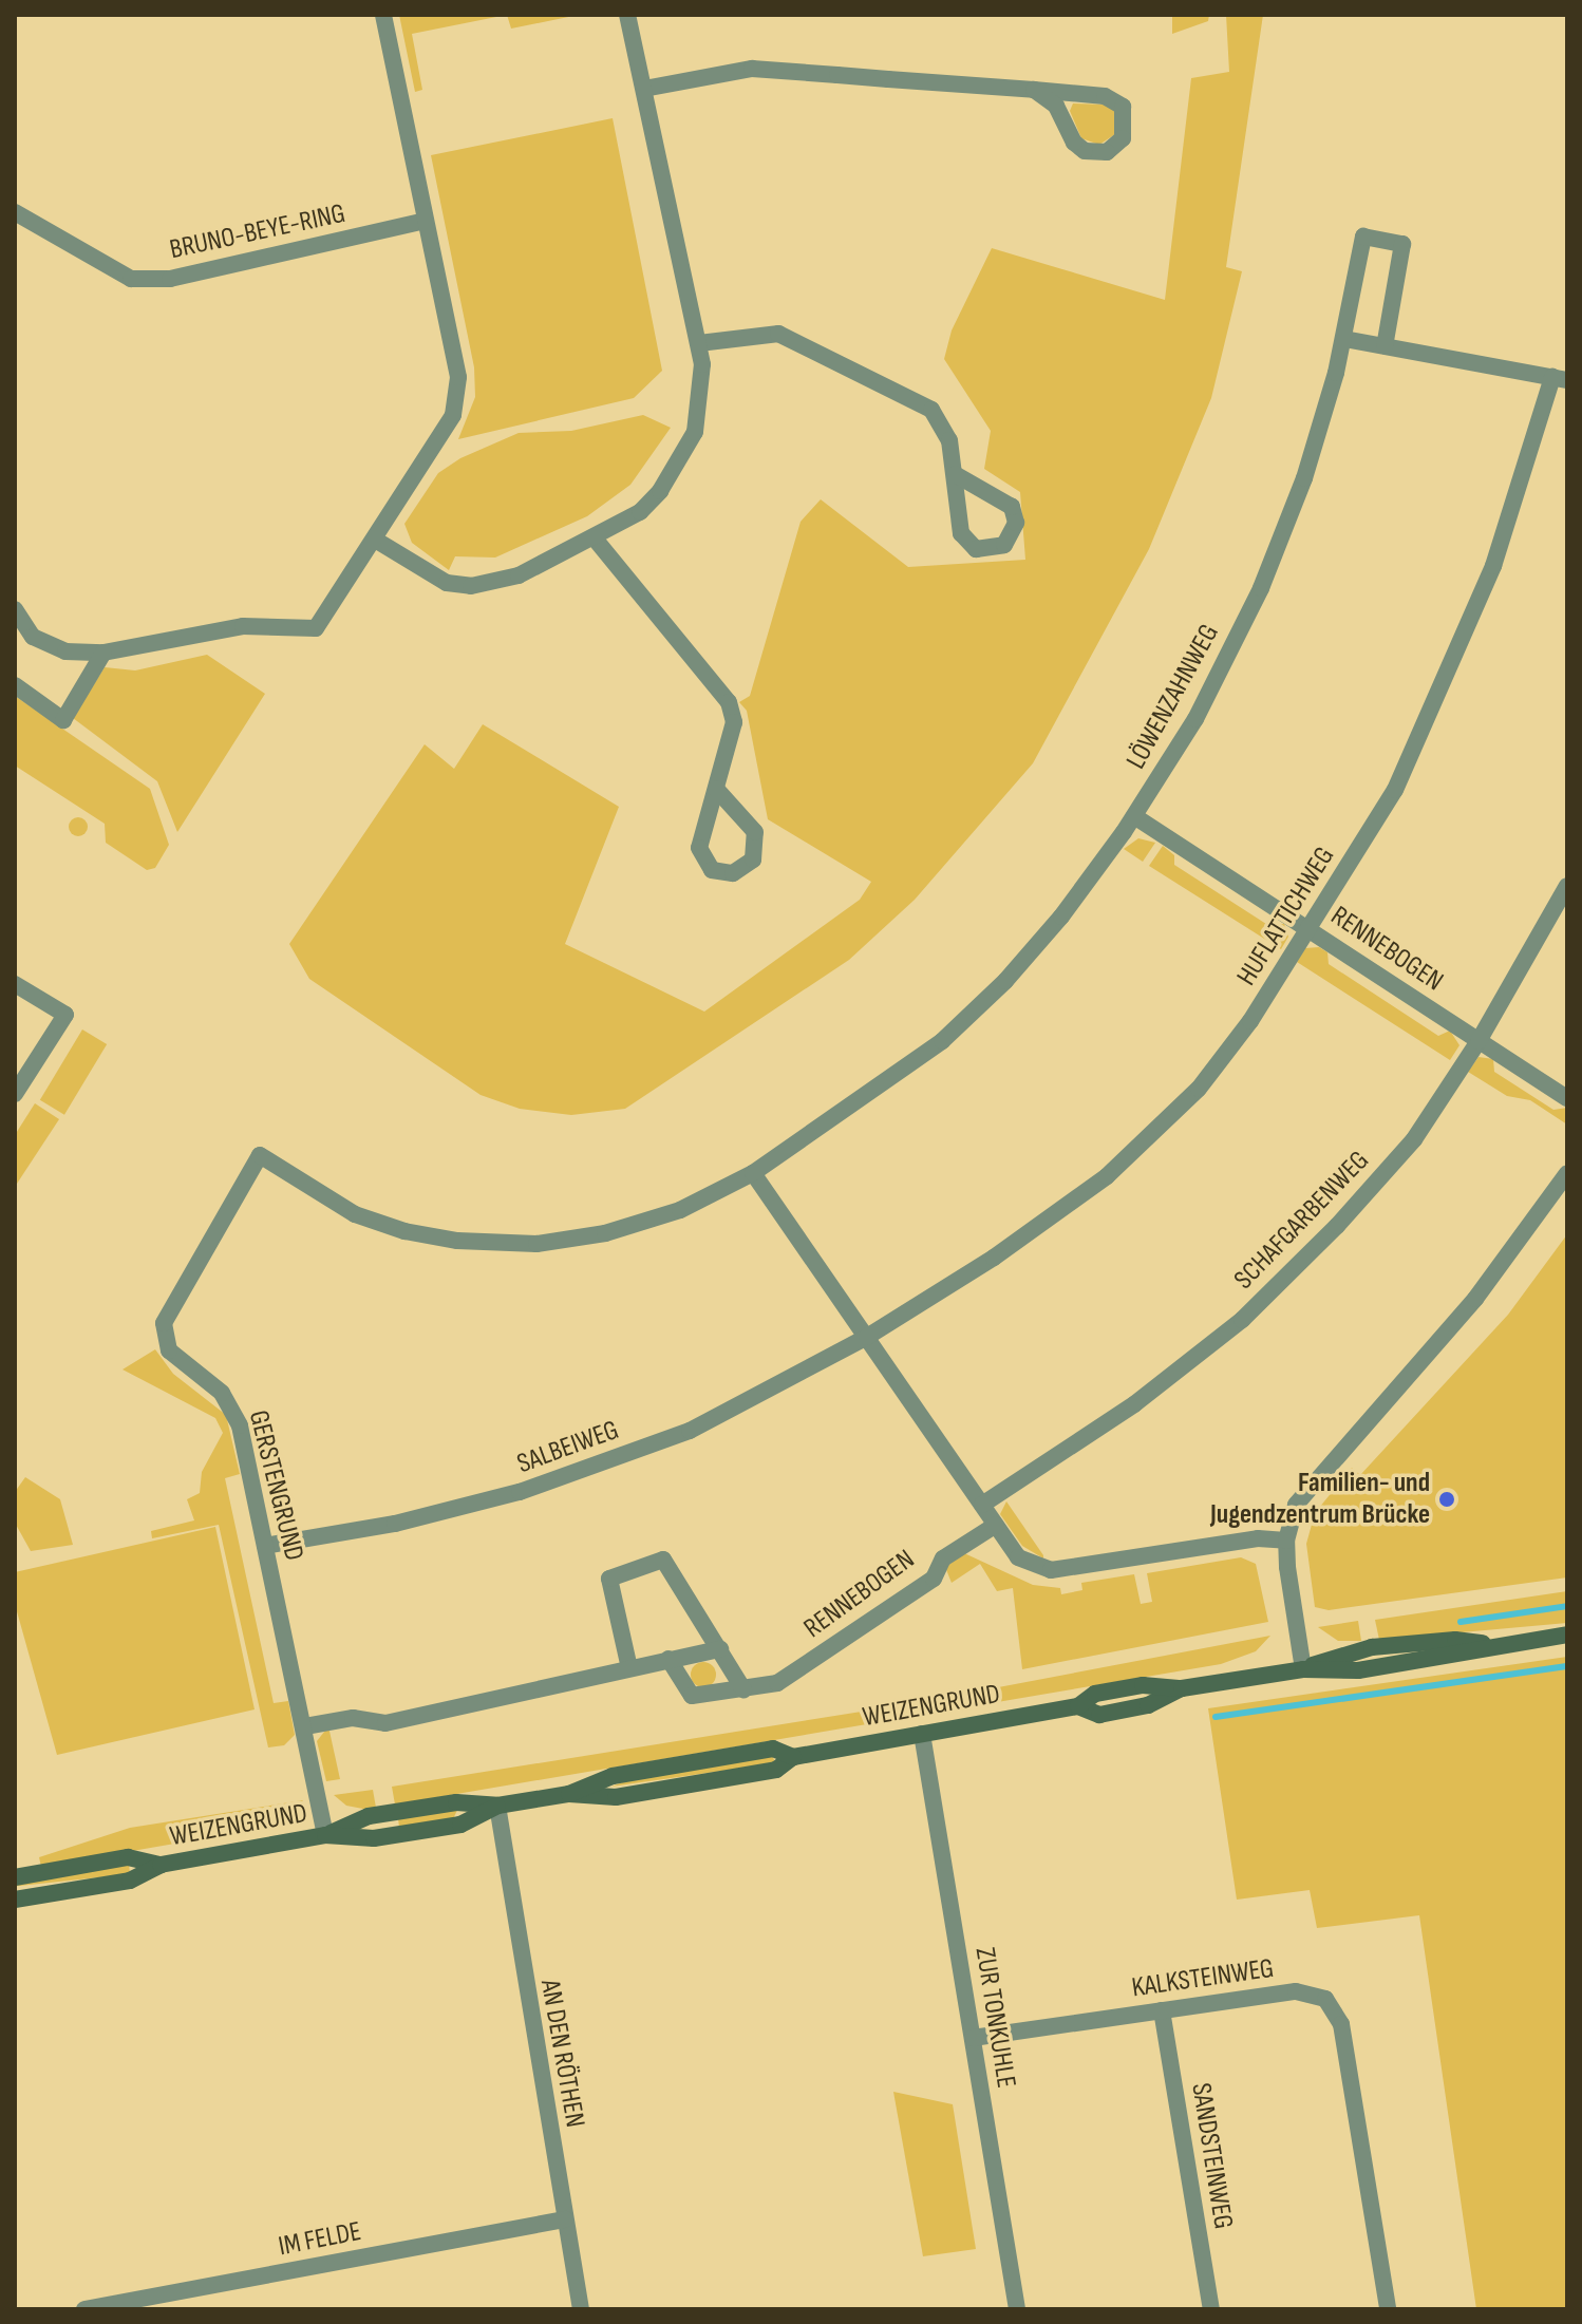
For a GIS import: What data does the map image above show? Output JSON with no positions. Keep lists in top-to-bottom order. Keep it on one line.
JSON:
{"streets":{"main road":["WEIZENGRUND"],"street":["BRUNO-BEYE-RING","LÖWENZAHNWEG","HUFLATTICHWEG","RENNEBOGEN","SCHAFGARBENWEG","SALBEIWEG","GERSTENGRUND","KALKSTEINWEG","ZUR TONKUHLE","AN DEN RÖTHEN","SANDSTEINWEG","IM FELDE"]},"crossings":[["LÖWENZAHNWEG","RENNEBOGEN"],["LÖWENZAHNWEG","GERSTENGRUND"],["HUFLATTICHWEG","RENNEBOGEN"],["HUFLATTICHWEG","SALBEIWEG"],["RENNEBOGEN","SCHAFGARBENWEG"],["SALBEIWEG","GERSTENGRUND"],["GERSTENGRUND","WEIZENGRUND"],["WEIZENGRUND","ZUR TONKUHLE"],["WEIZENGRUND","AN DEN RÖTHEN"],["KALKSTEINWEG","ZUR TONKUHLE"],["KALKSTEINWEG","SANDSTEINWEG"],["AN DEN RÖTHEN","IM FELDE"]],"places":["Familien- und Jugendzentrum Brücke"]}
